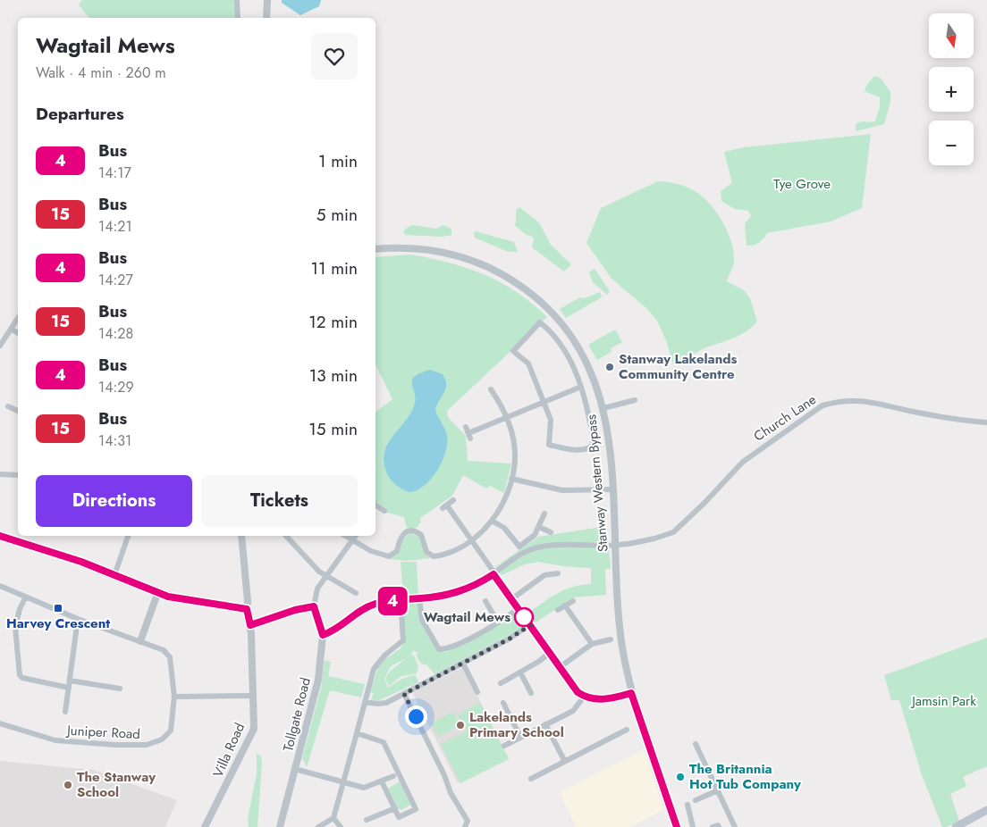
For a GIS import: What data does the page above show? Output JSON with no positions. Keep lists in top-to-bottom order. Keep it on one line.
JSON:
{"streets":{"street":["Church Lane","Stanway Western Bypass","Tollgate Road","Juniper Road","Villa Road"]},"parks":["Tye Grove","Jamsin Park"],"places":{"other":["Stanway Lakelands Community Centre","Wagtail Mews","Lakelands Primary School","The Britannia Hot Tub Company","The Stanway School"],"transit":["Harvey Crescent"]},"lines":["bus line 4"],"north":"bottom","page":{"on_map":"4","map_buttons":["+","−"],"heading":[["Wagtail Mews","Walk · 4 min · 260 m"],"Departures"],"list":[{"mark":"4","name":"Bus","note":"14:17","value":"1 min"},{"mark":"15","name":"Bus","note":"14:21","value":"5 min"},{"mark":"4","name":"Bus","note":"14:27","value":"11 min"},{"mark":"15","name":"Bus","note":"14:28","value":"12 min"},{"mark":"4","name":"Bus","note":"14:29","value":"13 min"},{"mark":"15","name":"Bus","note":"14:31","value":"15 min"}],"buttons":["Directions","Tickets"]}}
